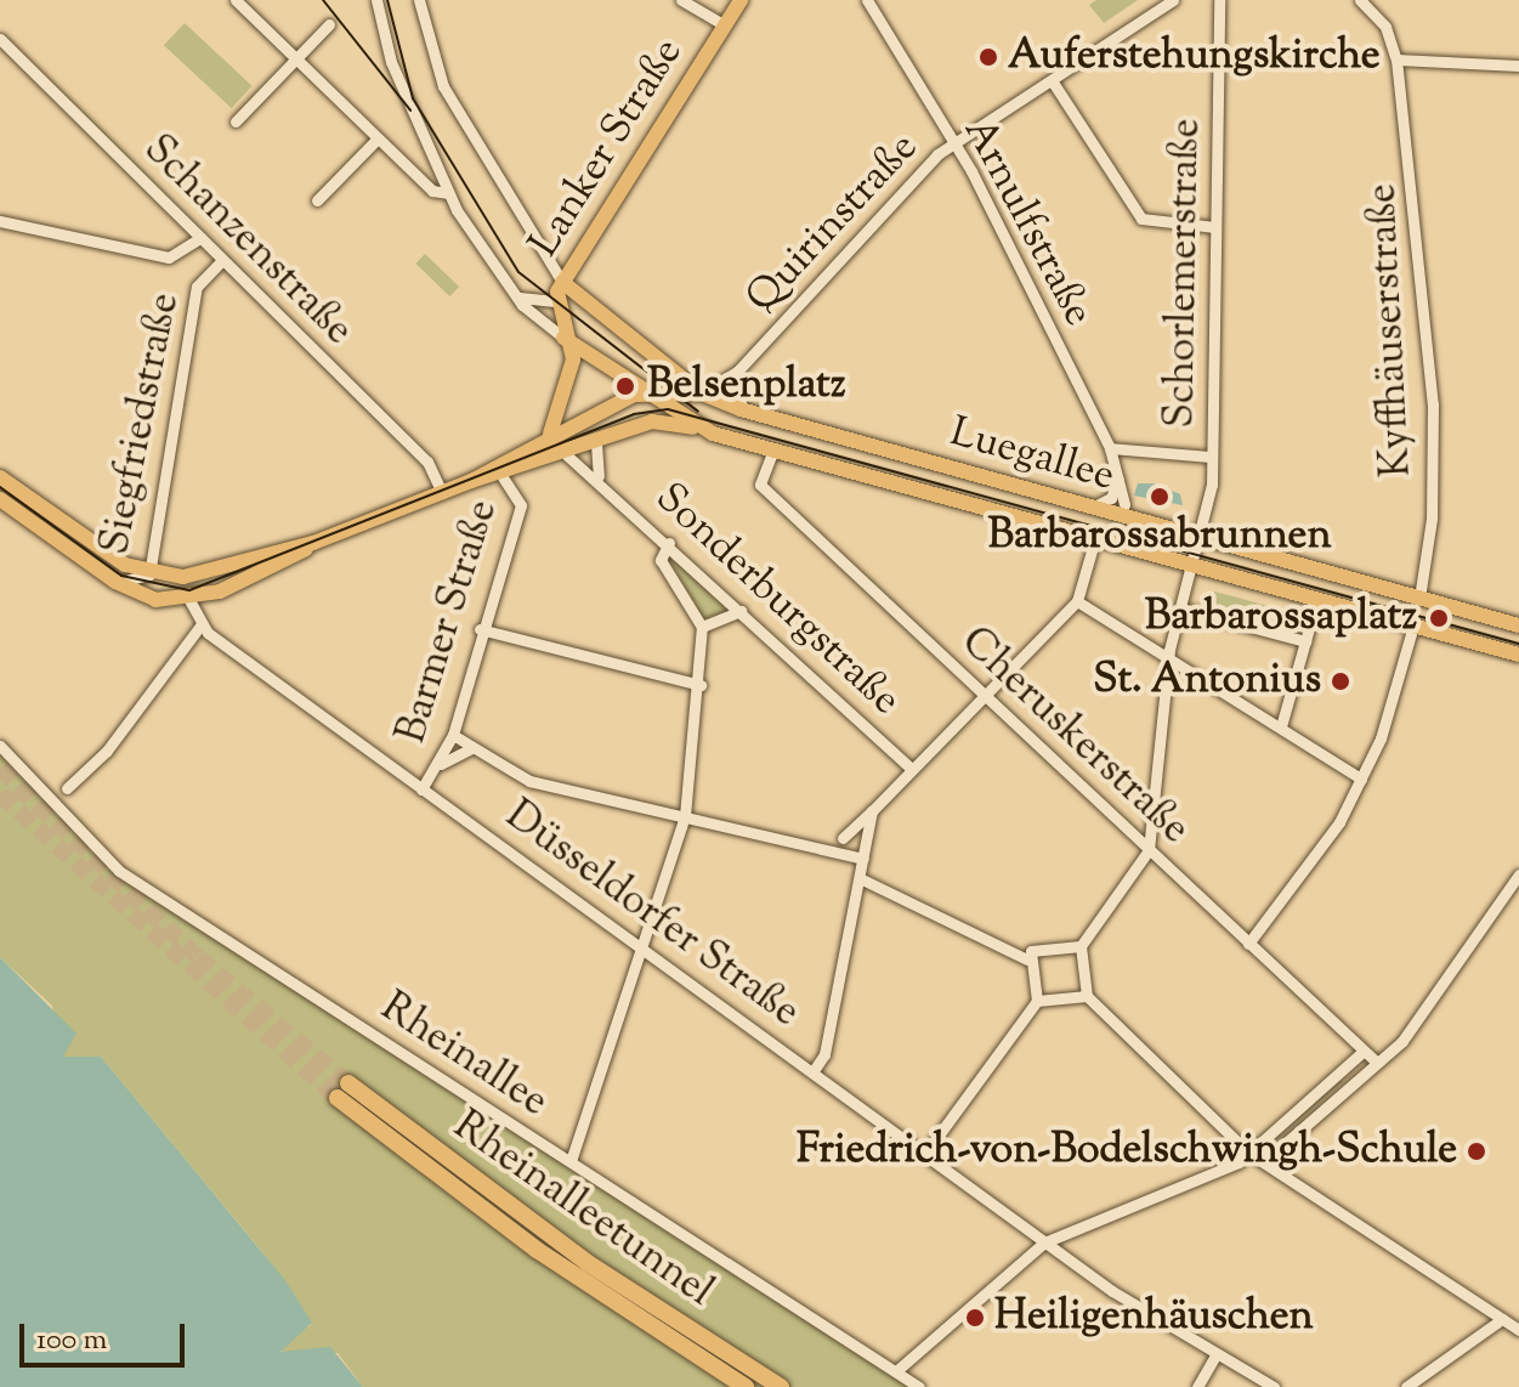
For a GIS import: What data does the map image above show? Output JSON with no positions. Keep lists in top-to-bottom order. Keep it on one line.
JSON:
{"streets":{"highway":["Rheinalleetunnel"],"main road":["Lanker Straße","Luegallee"],"street":["Arnulfstraße","Quirinstraße","Schanzenstraße","Schorlemerstraße","Kyffhäuserstraße","Siegfriedstraße","Sonderburgstraße","Barmer Straße","Cheruskerstraße","Düsseldorfer Straße","Rheinallee"]},"crossings":[["Lanker Straße","Luegallee"],["Arnulfstraße","Quirinstraße"],["Quirinstraße","Luegallee"],["Schanzenstraße","Siegfriedstraße"],["Schorlemerstraße","Luegallee"],["Schorlemerstraße","Cheruskerstraße"],["Kyffhäuserstraße","Luegallee"],["Luegallee","Cheruskerstraße"],["Barmer Straße","Düsseldorfer Straße"]],"places":["Auferstehungskirche","Belsenplatz","Barbarossabrunnen","Barbarossaplatz","St. Antonius","Friedrich-von-Bodelschwingh-Schule","Heiligenhäuschen"],"scale_bar":"100 m"}
